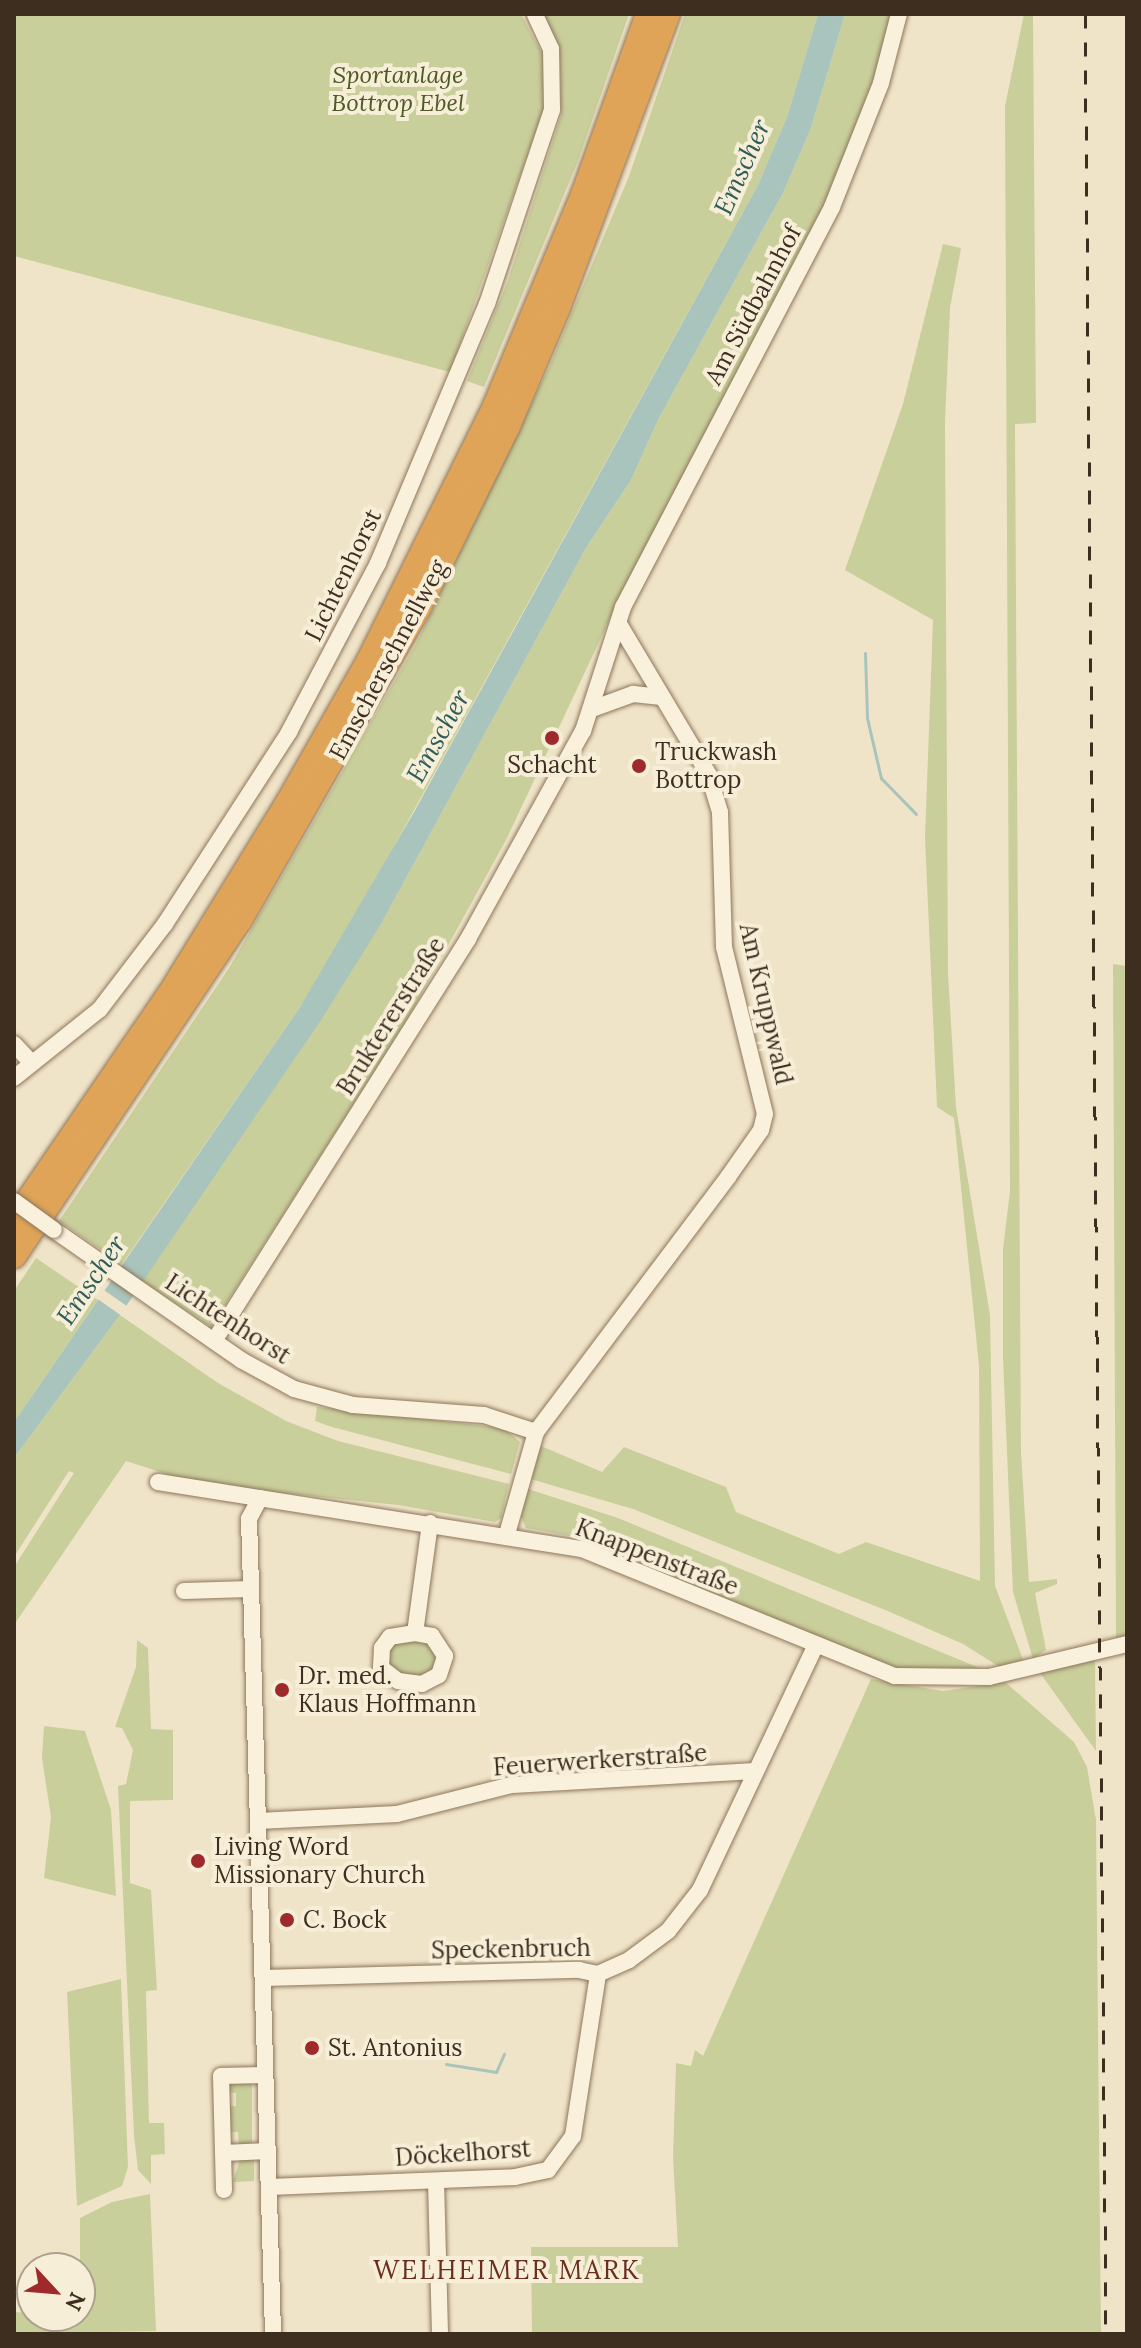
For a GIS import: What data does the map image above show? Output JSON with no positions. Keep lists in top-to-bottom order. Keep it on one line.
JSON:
{"streets":{"highway":["Emscherschnellweg"],"street":["Am Südbahnhof","Lichtenhorst","Am Kruppwald","Bruktererstraße","Knappenstraße","Feuerwerkerstraße","Speckenbruch","Döckelhorst"]},"crossings":[["Am Südbahnhof","Am Kruppwald"],["Am Südbahnhof","Bruktererstraße"],["Lichtenhorst","Am Kruppwald"],["Lichtenhorst","Bruktererstraße"],["Am Kruppwald","Bruktererstraße"],["Am Kruppwald","Knappenstraße"],["Knappenstraße","Speckenbruch"],["Feuerwerkerstraße","Speckenbruch"],["Speckenbruch","Döckelhorst"]],"districts":["WELHEIMER MARK"],"water":["Emscher"],"parks":["Sportanlage Bottrop Ebel"],"places":["Schacht","Truckwash Bottrop","Dr. med. Klaus Hoffmann","Living Word Missionary Church","C. Bock","St. Antonius"],"north":"bottom right"}
